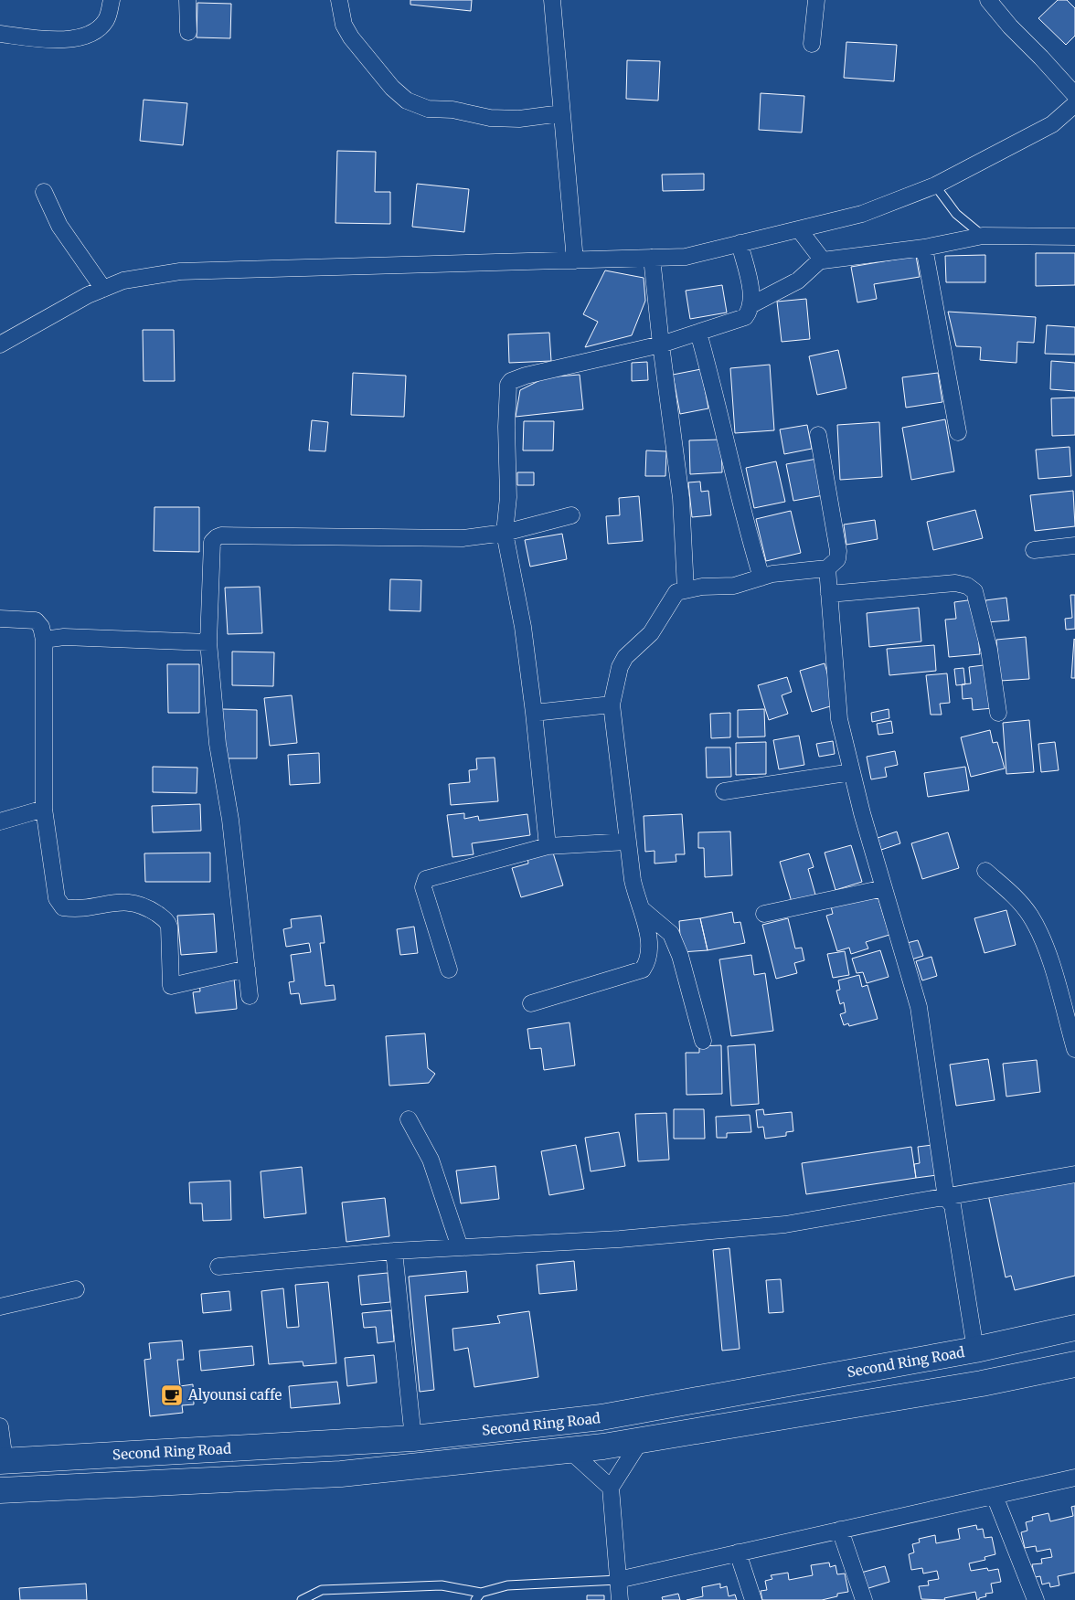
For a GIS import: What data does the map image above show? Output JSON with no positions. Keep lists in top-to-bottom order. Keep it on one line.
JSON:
{"streets":{"highway":["Second Ring Road"]},"places":{"cafe":["Alyounsi caffe"]}}
